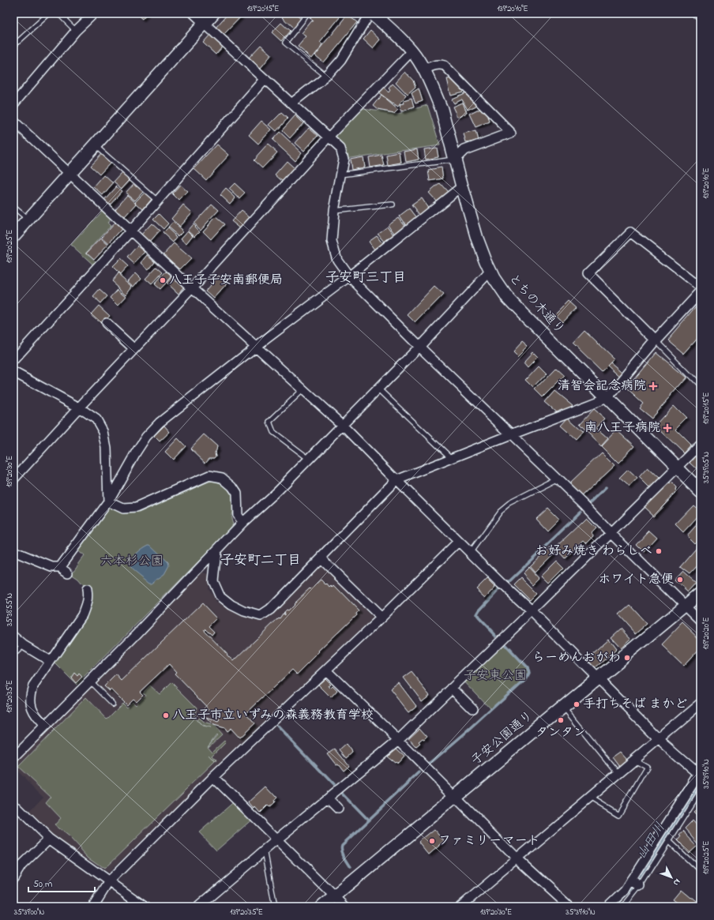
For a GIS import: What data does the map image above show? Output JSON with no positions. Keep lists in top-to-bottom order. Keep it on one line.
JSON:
{"streets":{"street":["とちの木通り","子安公園通り"]},"districts":["子安町三丁目","子安町二丁目"],"water":["山田川"],"parks":["六本杉公園","子安東公園"],"places":{"other":["八王子子安南郵便局","お好み焼き わらしべ","ホワイト急便","らーめんおがわ","手打ちそば まかど","八王子市立いずみの森義務教育学校","タンタン","ファミリーマート"],"health":["清智会記念病院","南八王子病院"]},"scale_bar":"50 m","north":"bottom right","coordinates":["139°20'15\"E","139°20'10\"E","139°20'25\"E","35°39'05\"N","139°20'30\"E","35°38'55\"N","139°20'20\"E","139°20'35\"E","35°39'10\"N","35°39'00\"N"]}
